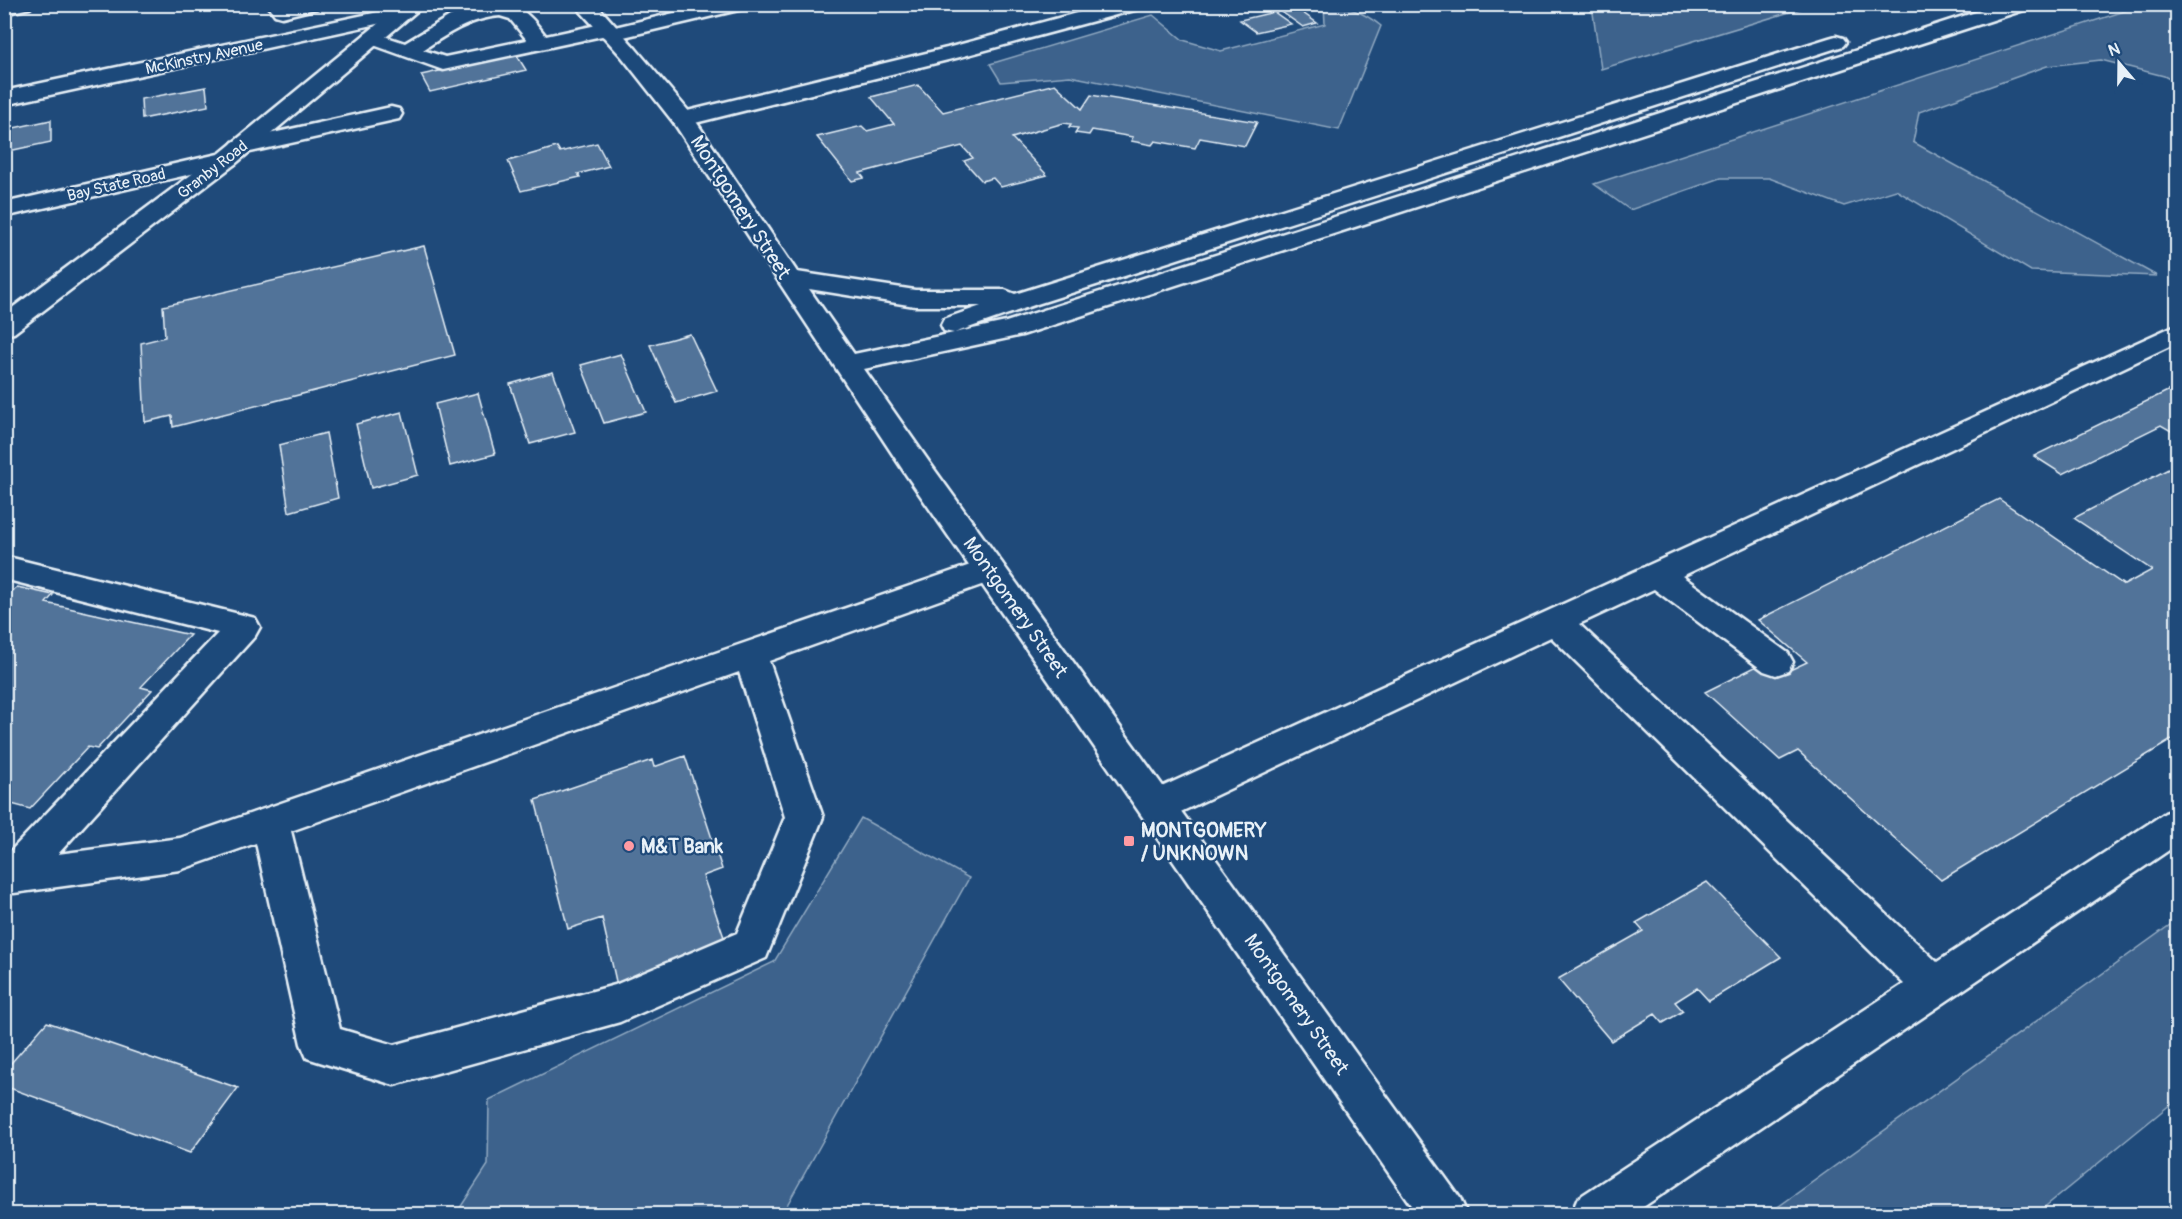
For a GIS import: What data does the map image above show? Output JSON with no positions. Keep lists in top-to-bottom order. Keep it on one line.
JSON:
{"streets":{"main road":["McKinstry Avenue","Granby Road","Bay State Road","Montgomery Street"]},"crossings":[["McKinstry Avenue","Granby Road"],["Granby Road","Bay State Road"]],"places":{"transit":["MONTGOMERY / UNKNOWN"],"other":["M&T Bank"]},"north":"top"}
